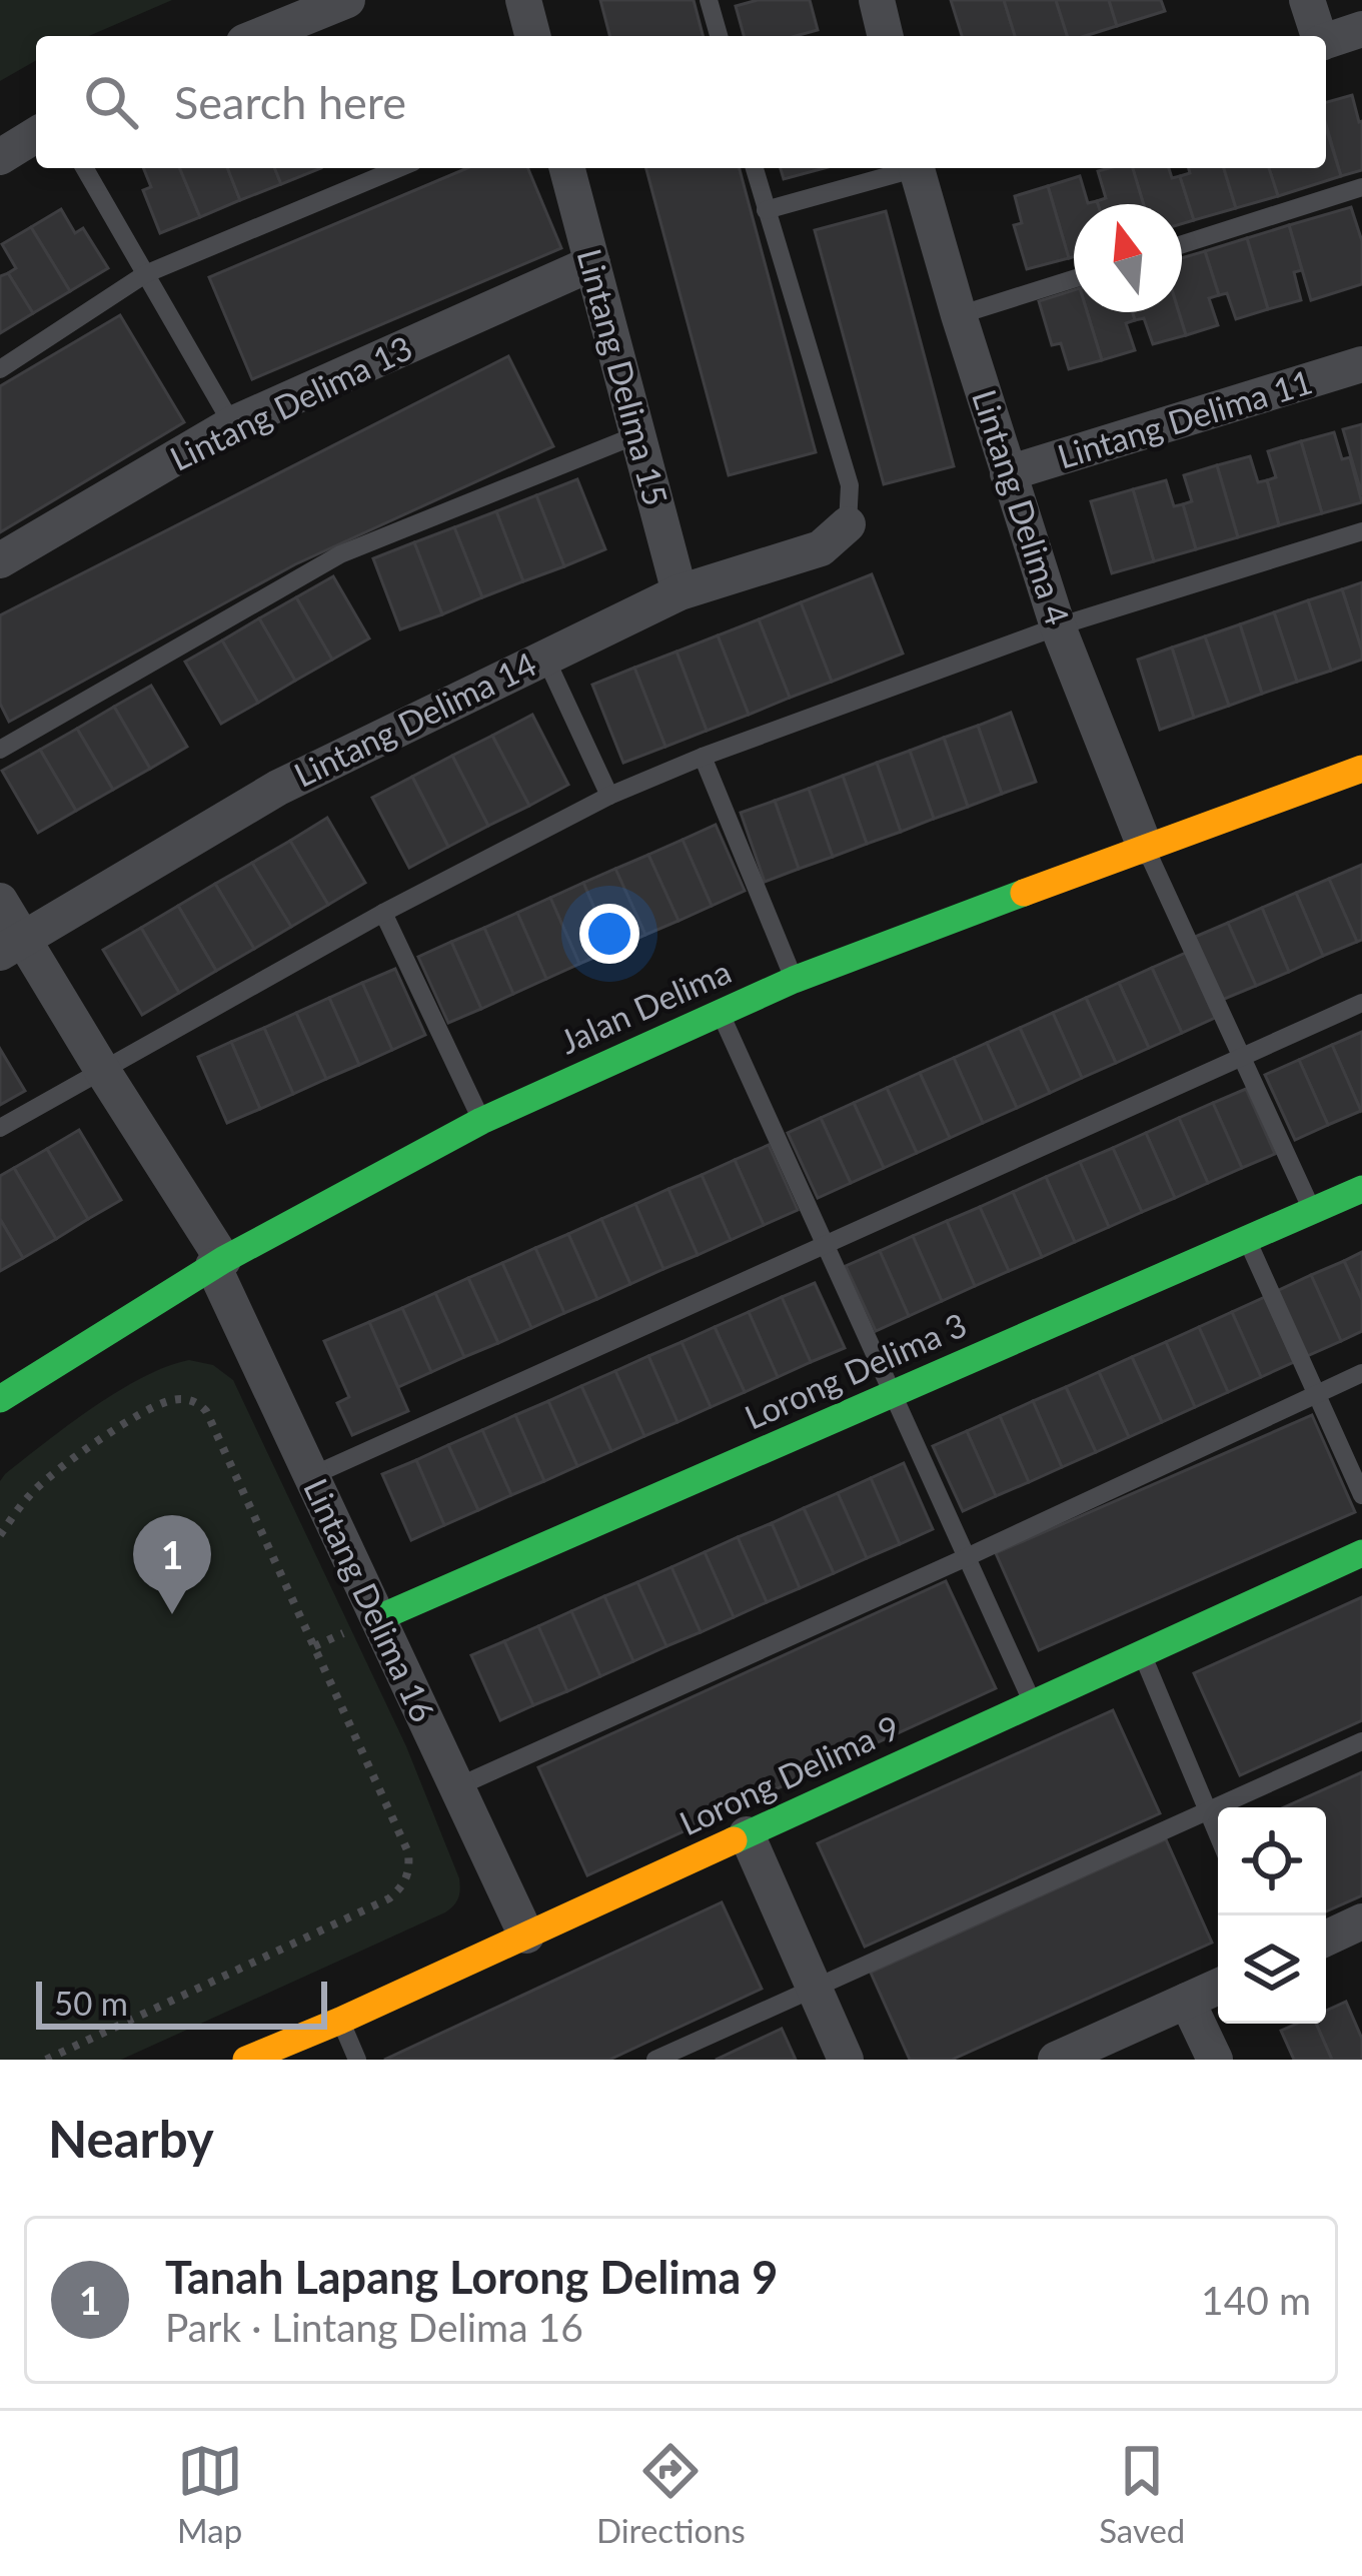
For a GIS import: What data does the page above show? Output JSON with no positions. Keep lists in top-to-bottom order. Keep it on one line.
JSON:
{"streets":{"street":["Lintang Delima 15","Lintang Delima 13","Lintang Delima 11","Lintang Delima 4","Lintang Delima 14","Jalan Delima","Lorong Delima 3","Lintang Delima 16","Lorong Delima 9"]},"crossings":[["Lintang Delima 15","Lintang Delima 13"],["Lintang Delima 15","Lintang Delima 14"],["Lintang Delima 11","Lintang Delima 4"],["Lintang Delima 4","Jalan Delima"],["Lintang Delima 14","Lintang Delima 16"],["Jalan Delima","Lintang Delima 16"],["Lorong Delima 3","Lintang Delima 16"],["Lintang Delima 16","Lorong Delima 9"]],"scale_bar":"50 m","north":"top","page":{"search":"Search here","pins":"1","scale":"50 m","heading":"Nearby","list":[{"mark":"1","name":"Tanah Lapang Lorong Delima 9","note":"Park · Lintang Delima 16","value":"140 m"}],"nav":["Map","Directions","Saved"]}}
